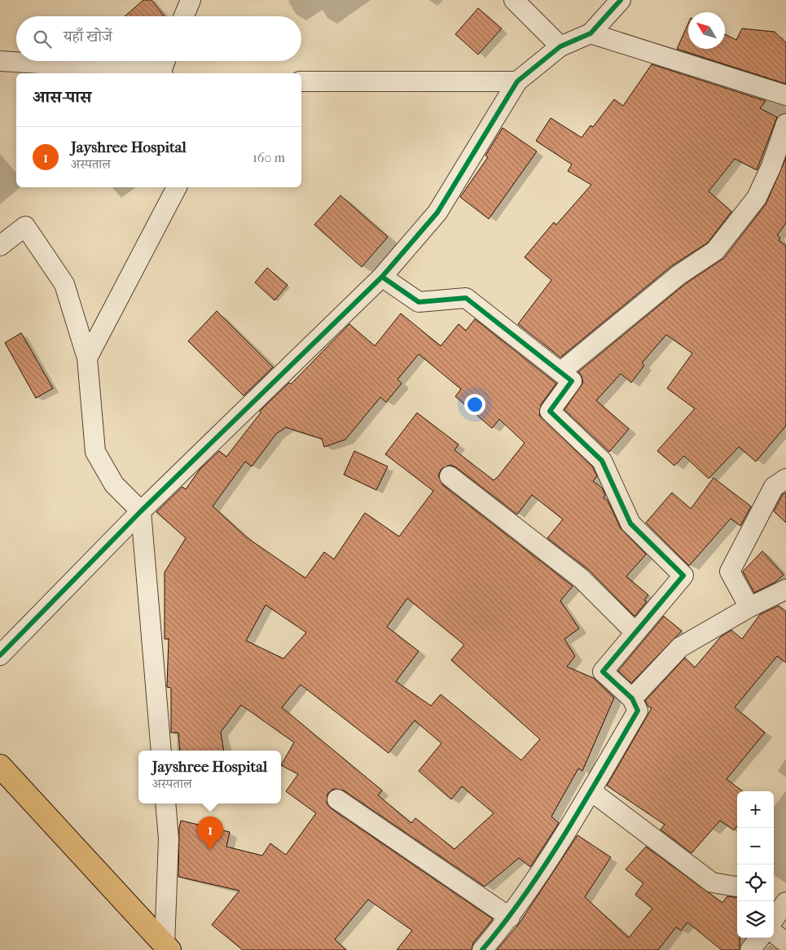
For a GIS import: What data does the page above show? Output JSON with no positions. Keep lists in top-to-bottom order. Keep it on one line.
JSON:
{"north":"top left","page":{"search":"यहाँ खोजें","heading":"आस-पास","list":[{"mark":"1","name":"Jayshree Hospital","note":"अस्पताल","value":"160 m"}],"popup":["Jayshree Hospital","अस्पताल"],"map_buttons":["+","−"],"pins":"1"}}
